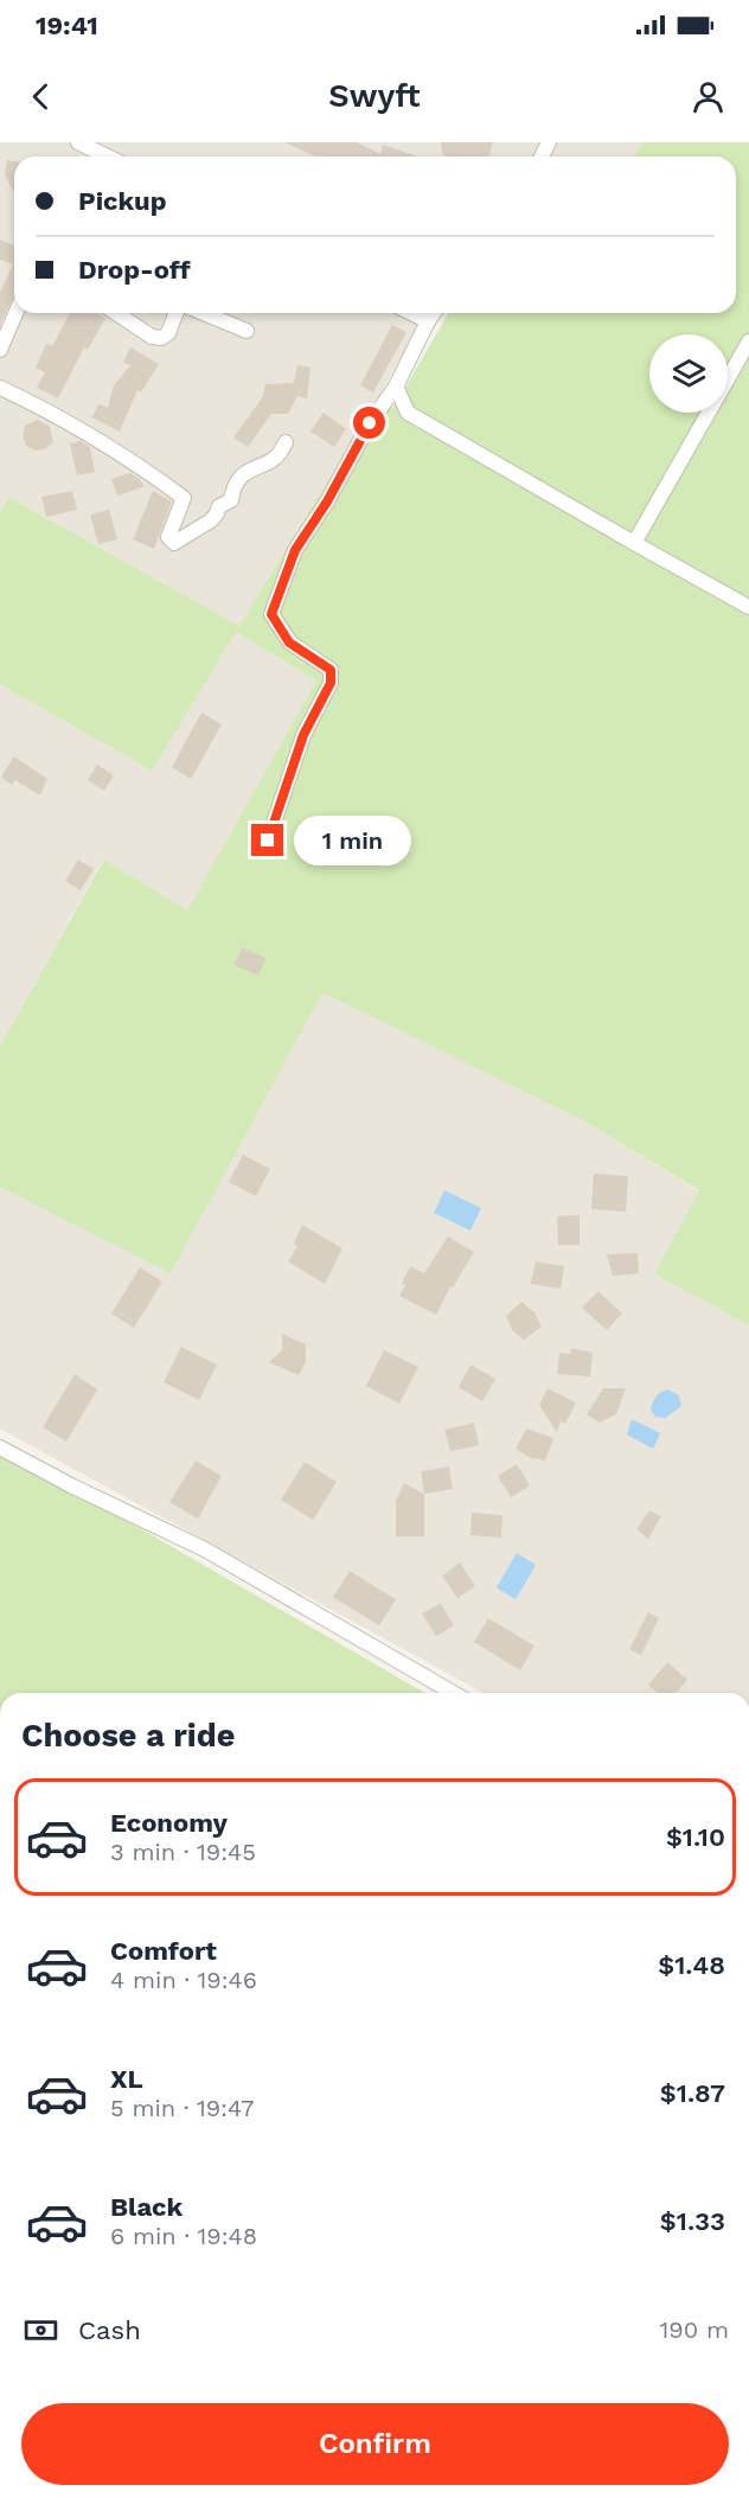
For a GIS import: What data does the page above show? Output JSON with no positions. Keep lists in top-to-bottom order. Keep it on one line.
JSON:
{"page":{"status":"19:41","header":"Swyft","banner":["Pickup","Drop-off"],"bubble":"1 min","heading":"Choose a ride","list":[{"name":"Economy","note":"3 min · 19:45","value":"$1.10"},{"name":"Comfort","note":"4 min · 19:46","value":"$1.48"},{"name":"XL","note":"5 min · 19:47","value":"$1.87"},{"name":"Black","note":"6 min · 19:48","value":"$1.33"}],"pay":["Cash","190 m"],"buttons":"Confirm"}}
